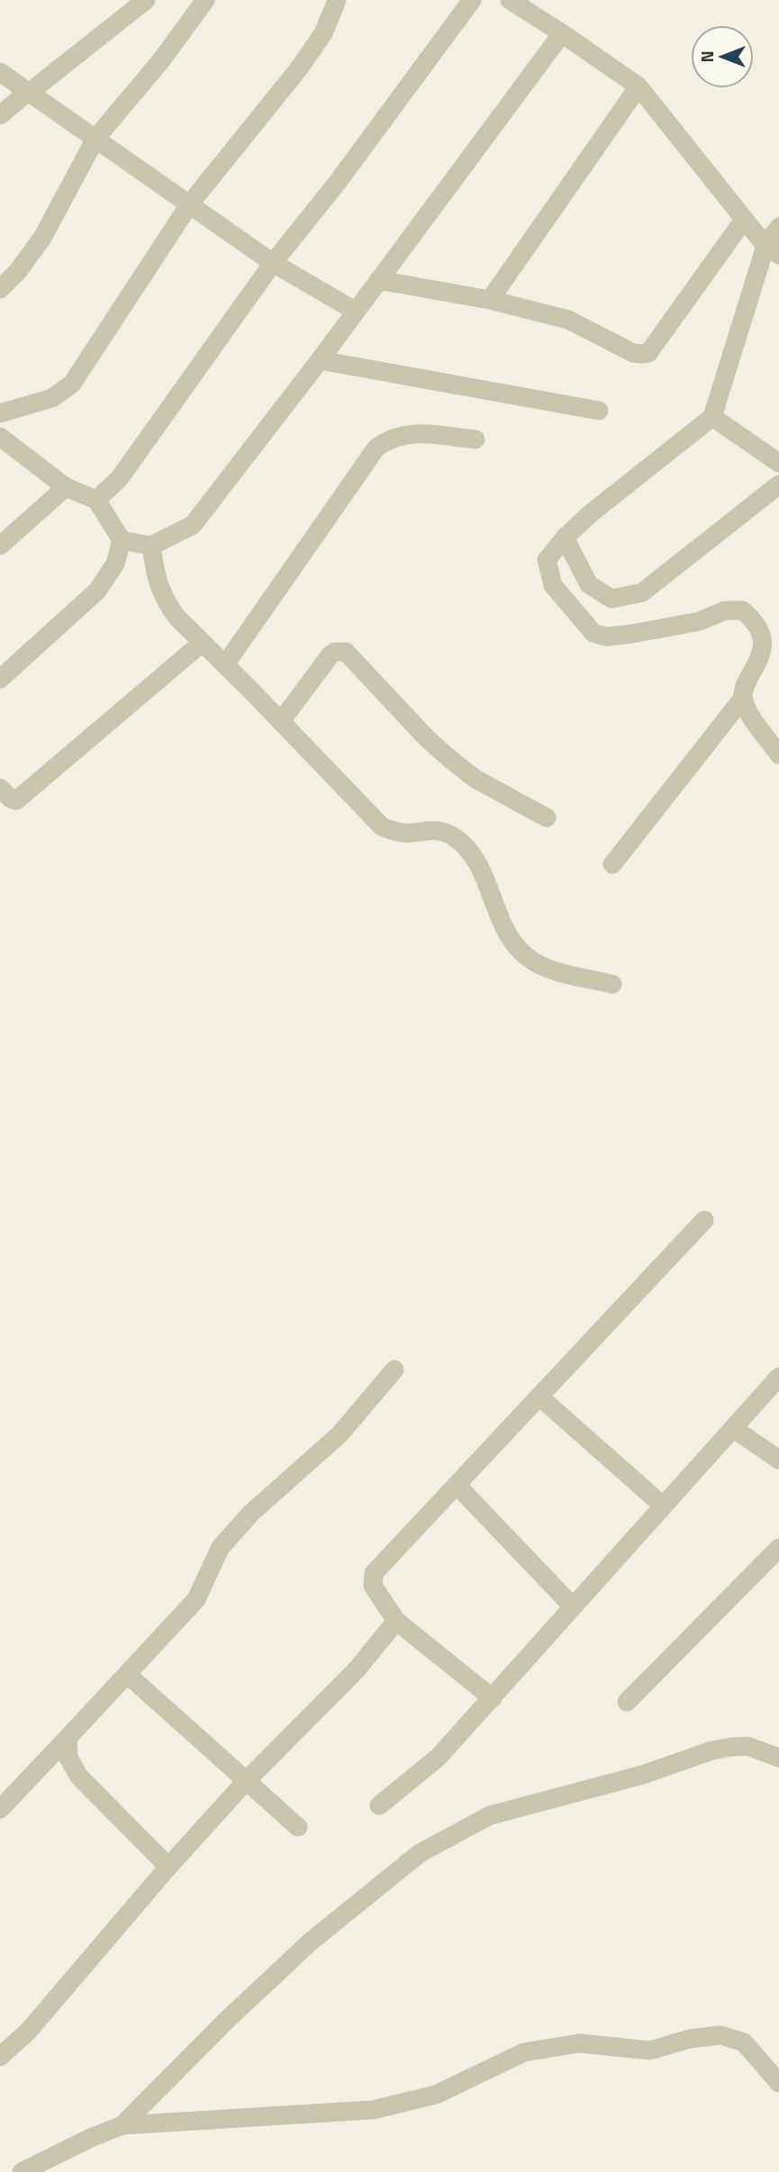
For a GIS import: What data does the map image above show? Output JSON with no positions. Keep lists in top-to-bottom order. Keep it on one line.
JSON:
{"north":"left"}
